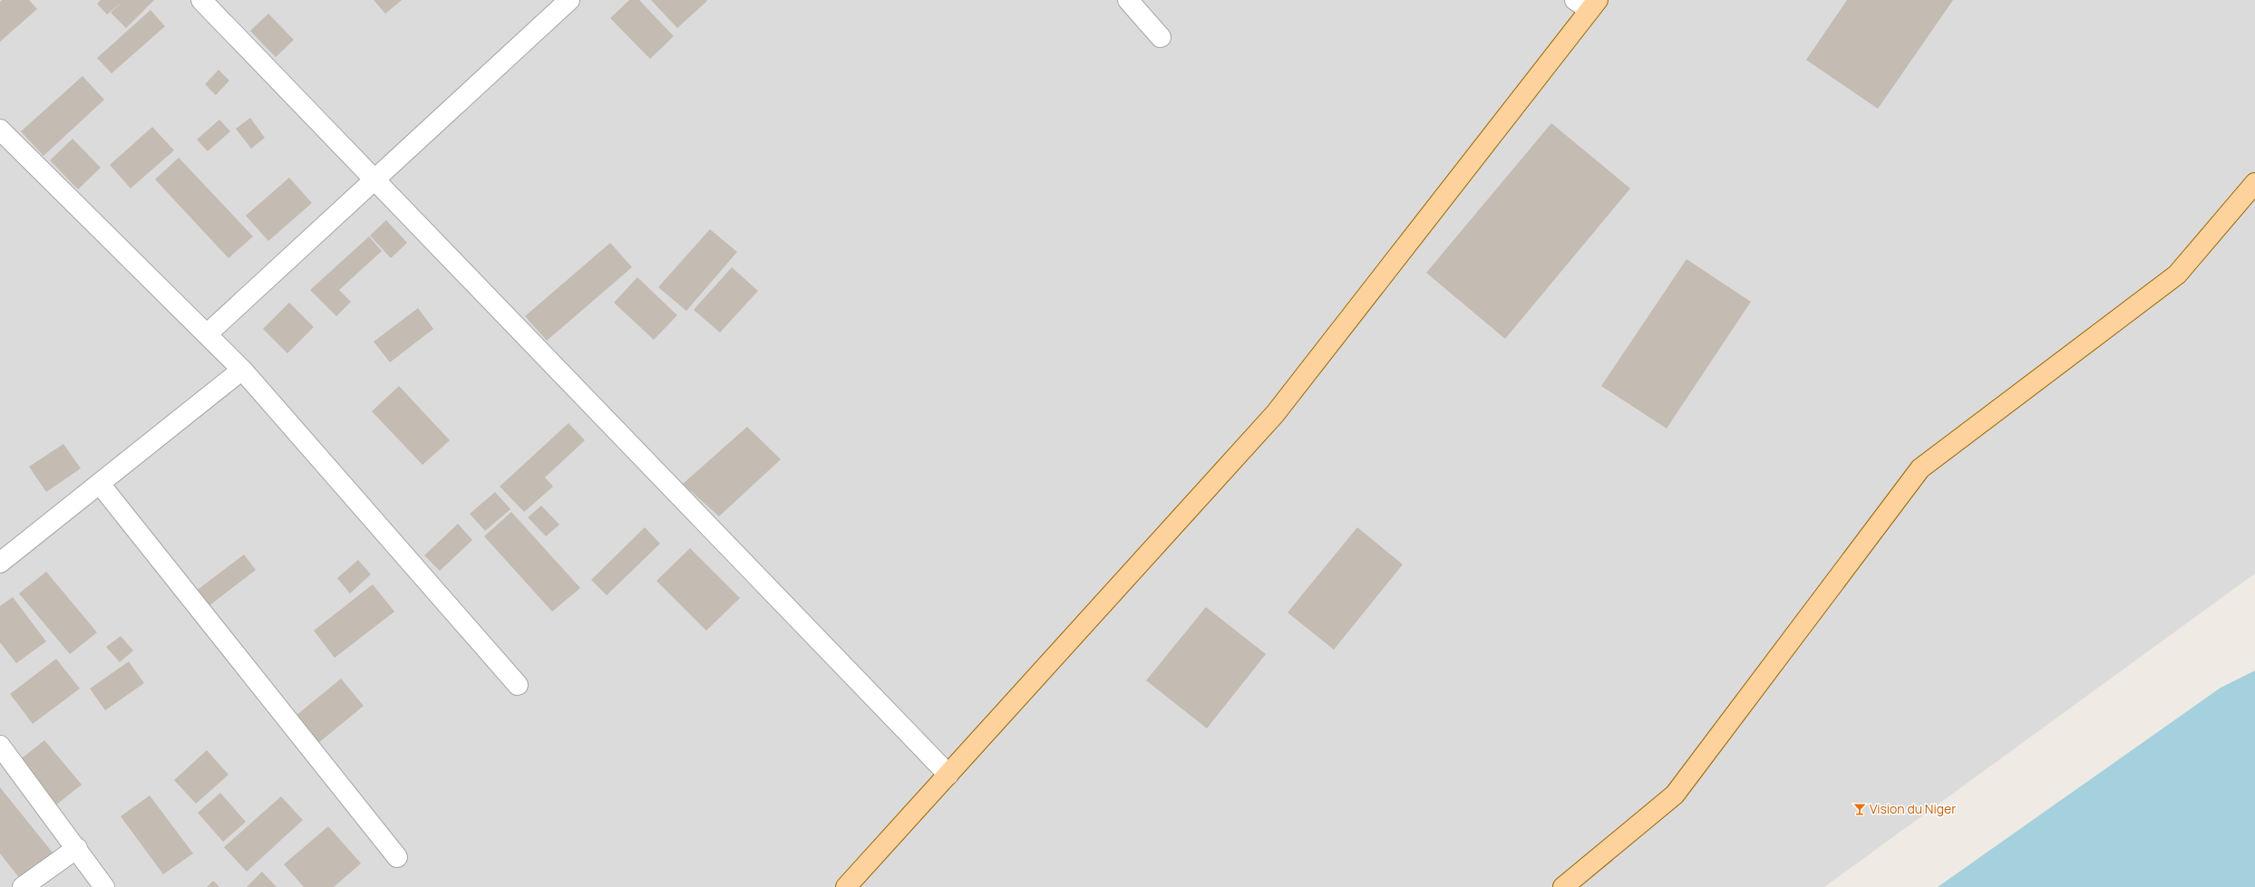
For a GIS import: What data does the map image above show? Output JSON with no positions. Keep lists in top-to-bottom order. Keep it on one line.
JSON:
{"places":{"bar":["Vision du Niger"]}}
